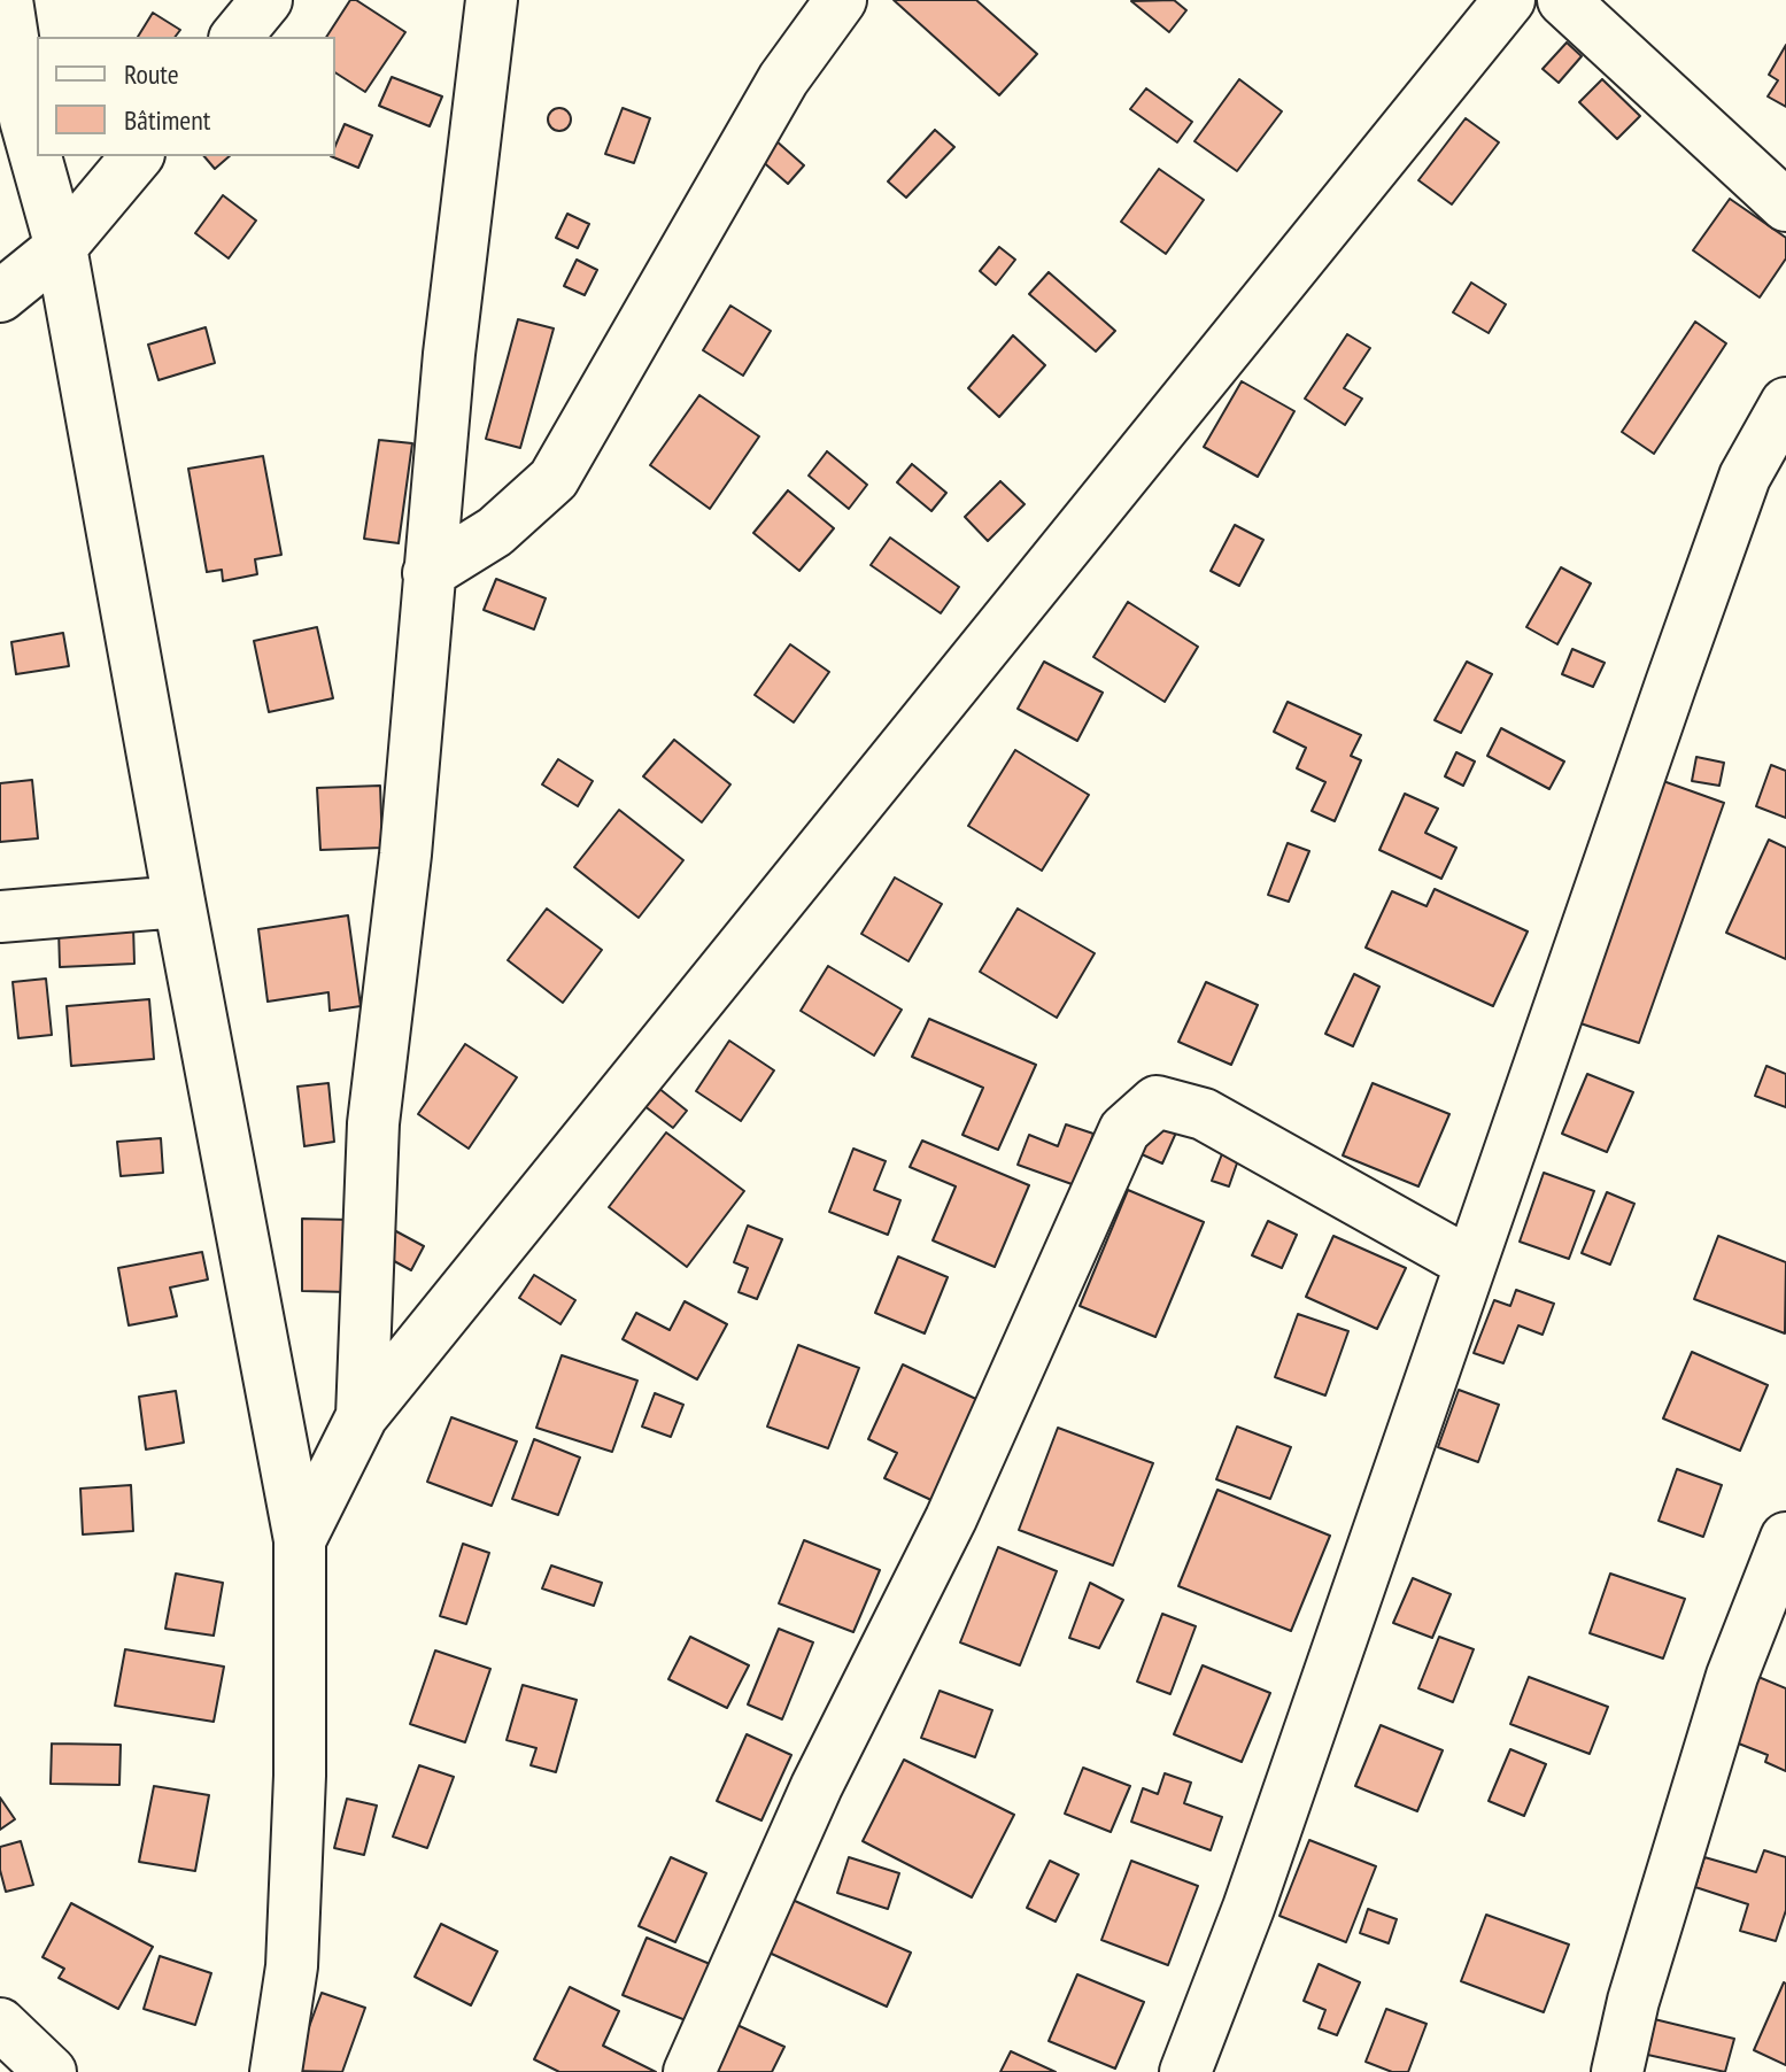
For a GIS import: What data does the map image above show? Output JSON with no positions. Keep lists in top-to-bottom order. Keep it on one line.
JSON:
{"legend":["Route","Bâtiment"]}
